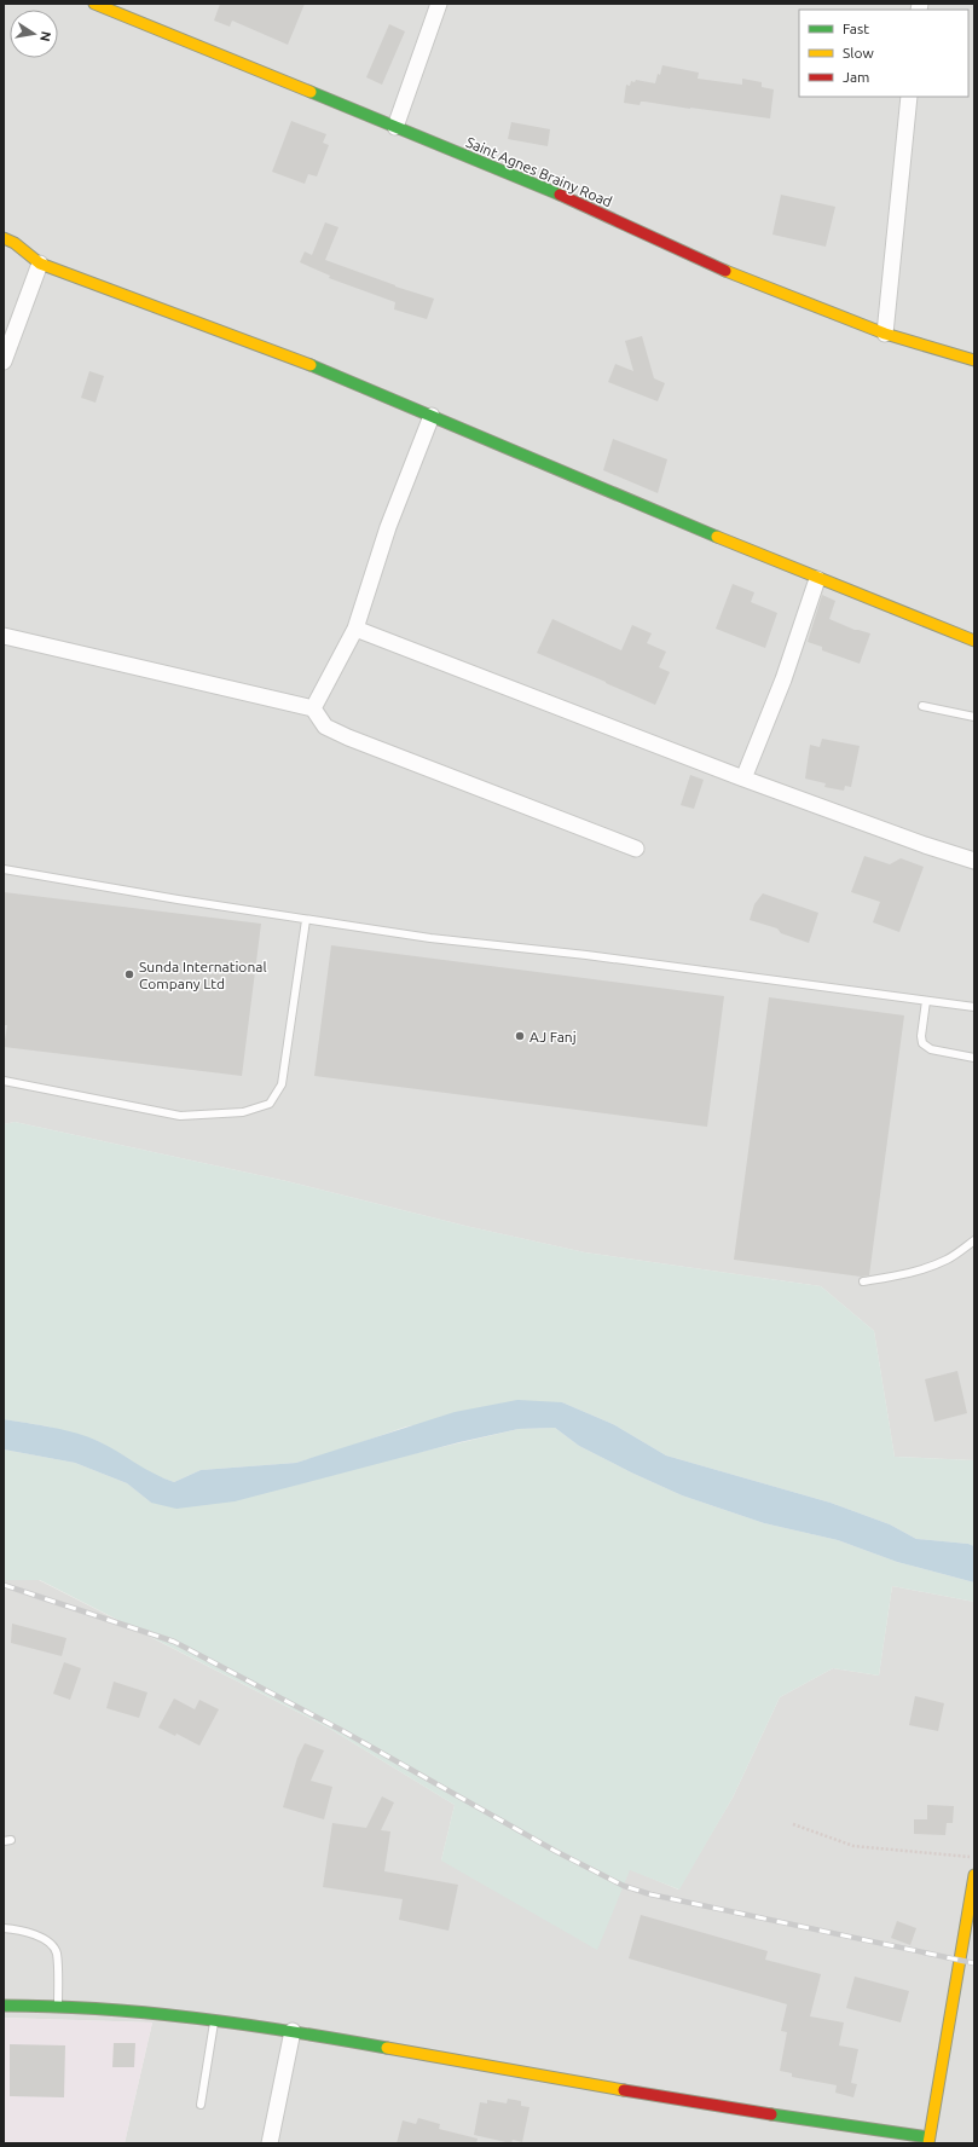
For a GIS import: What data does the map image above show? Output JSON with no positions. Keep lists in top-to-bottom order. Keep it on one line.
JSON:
{"streets":{"street":["Saint Agnes Brainy Road"]},"places":["Sunda International Company Ltd","AJ Fanj"],"legend":["Fast","Slow","Jam"],"north":"right"}
